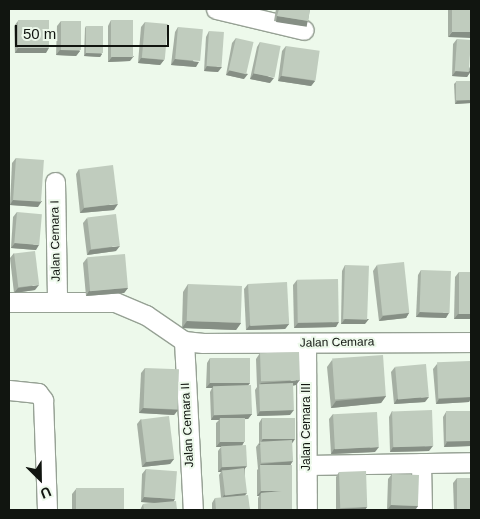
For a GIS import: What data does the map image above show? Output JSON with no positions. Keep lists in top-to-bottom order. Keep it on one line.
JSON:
{"streets":{"street":["Jalan Cemara I","Jalan Cemara","Jalan Cemara II","Jalan Cemara III"]},"crossings":[["Jalan Cemara","Jalan Cemara II"],["Jalan Cemara","Jalan Cemara III"]],"scale_bar":"50 m","north":"bottom right"}
